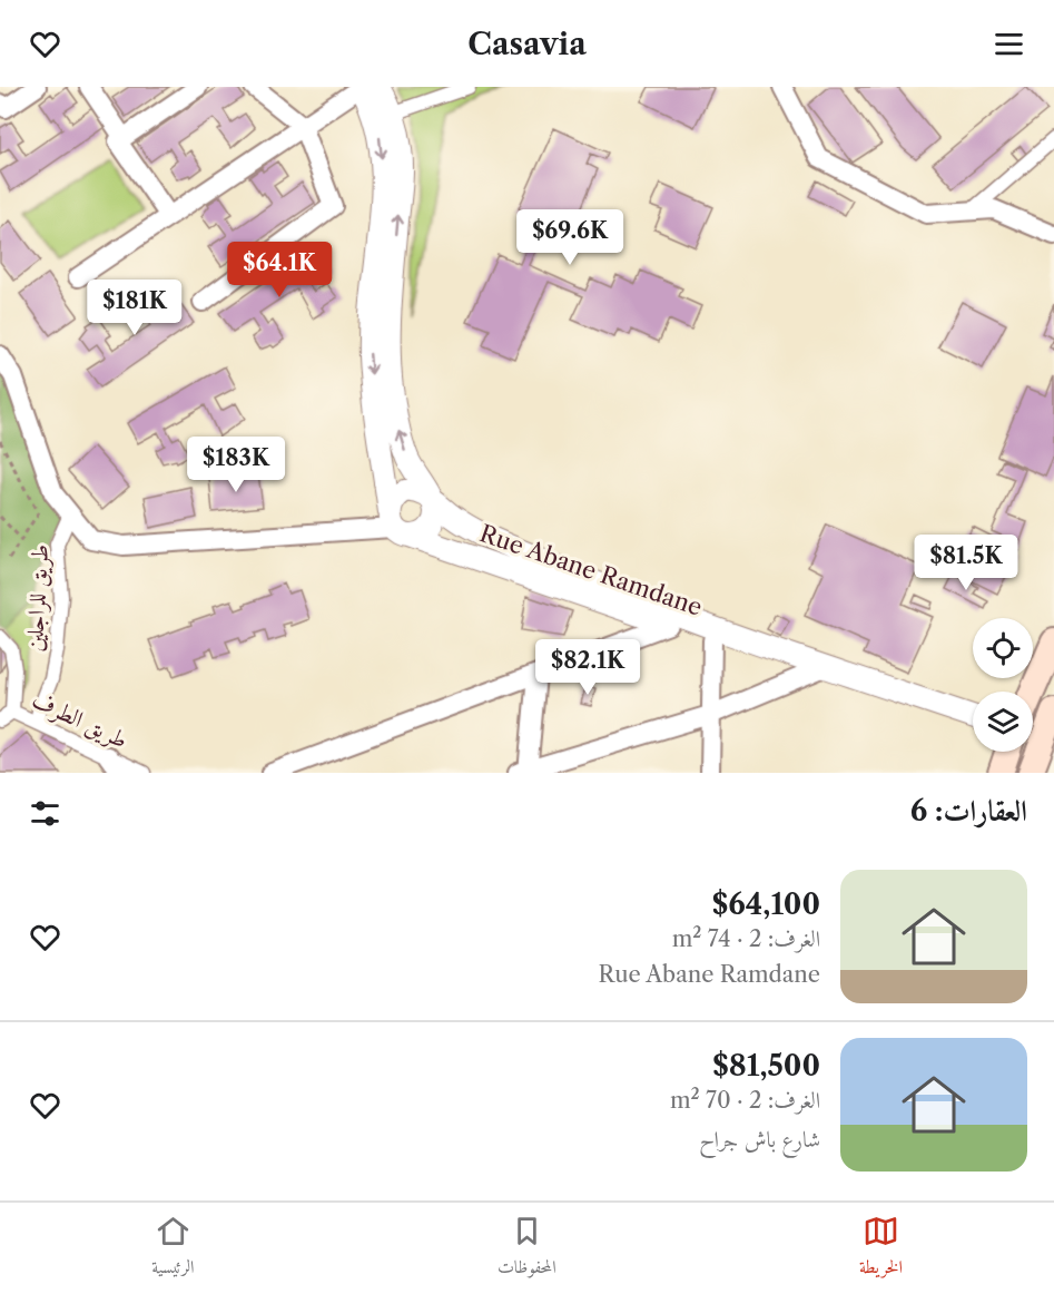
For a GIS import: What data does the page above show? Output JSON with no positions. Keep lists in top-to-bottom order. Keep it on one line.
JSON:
{"streets":{"street":["Rue Abane Ramdane","طريق للراجلين","طريق الطرف"]},"crossings":[["طريق للراجلين","طريق الطرف"]],"page":{"header":"Casavia","price":["$69.6K","$64.1K","$181K","$183K","$81.5K","$82.1K"],"heading":"العقارات: 6","list":[{"name":"$64,100","note":"الغرف: 2 · 74 m² · Rue Abane Ramdane"},{"name":"$81,500","note":"الغرف: 2 · 70 m² · شارع باش جراح"}],"tabs":["الخريطة","المحفوظات","الرئيسية"]}}
